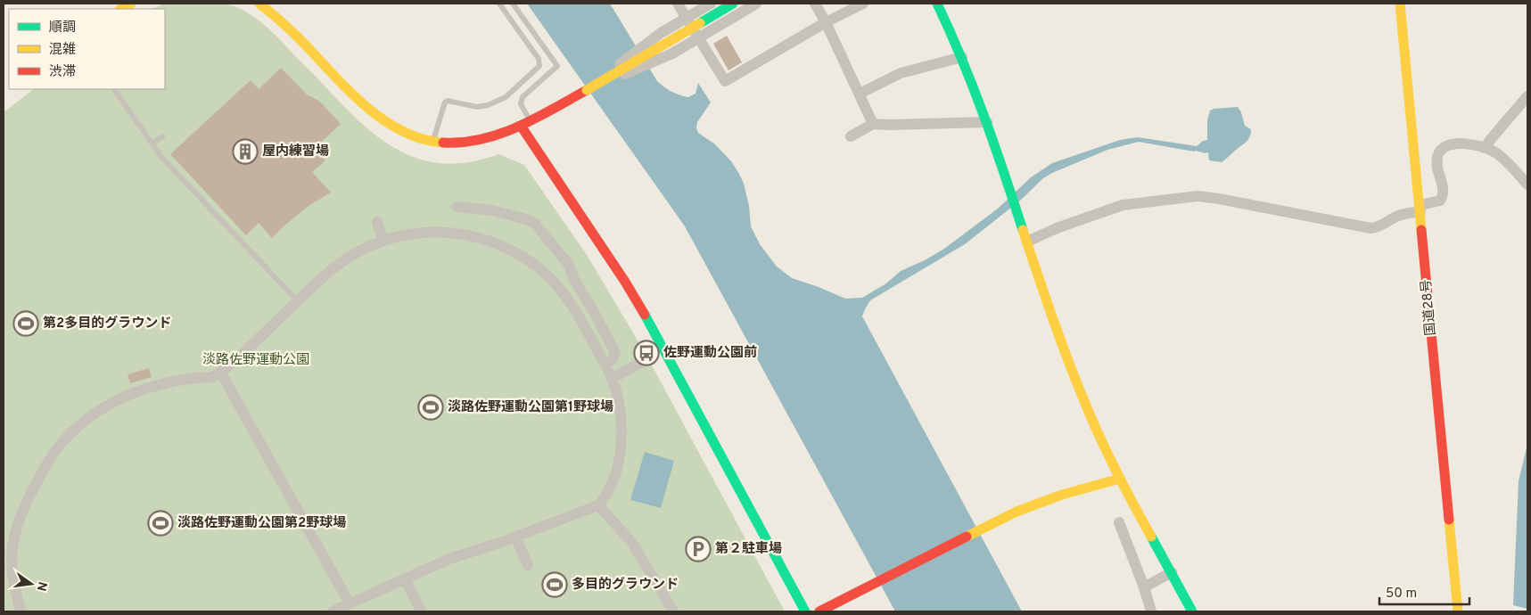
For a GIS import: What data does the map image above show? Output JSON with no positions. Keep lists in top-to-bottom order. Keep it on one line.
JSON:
{"streets":{"main road":["国道28号"]},"parks":["淡路佐野運動公園"],"places":{"building":["屋内練習場"],"sports":["第2多目的グラウンド","淡路佐野運動公園第1野球場","淡路佐野運動公園第2野球場","多目的グラウンド"],"bus stop":["佐野運動公園前"],"parking":["第２駐車場"]},"legend":["順調","混雑","渋滞"],"scale_bar":"50 m","north":"right"}
